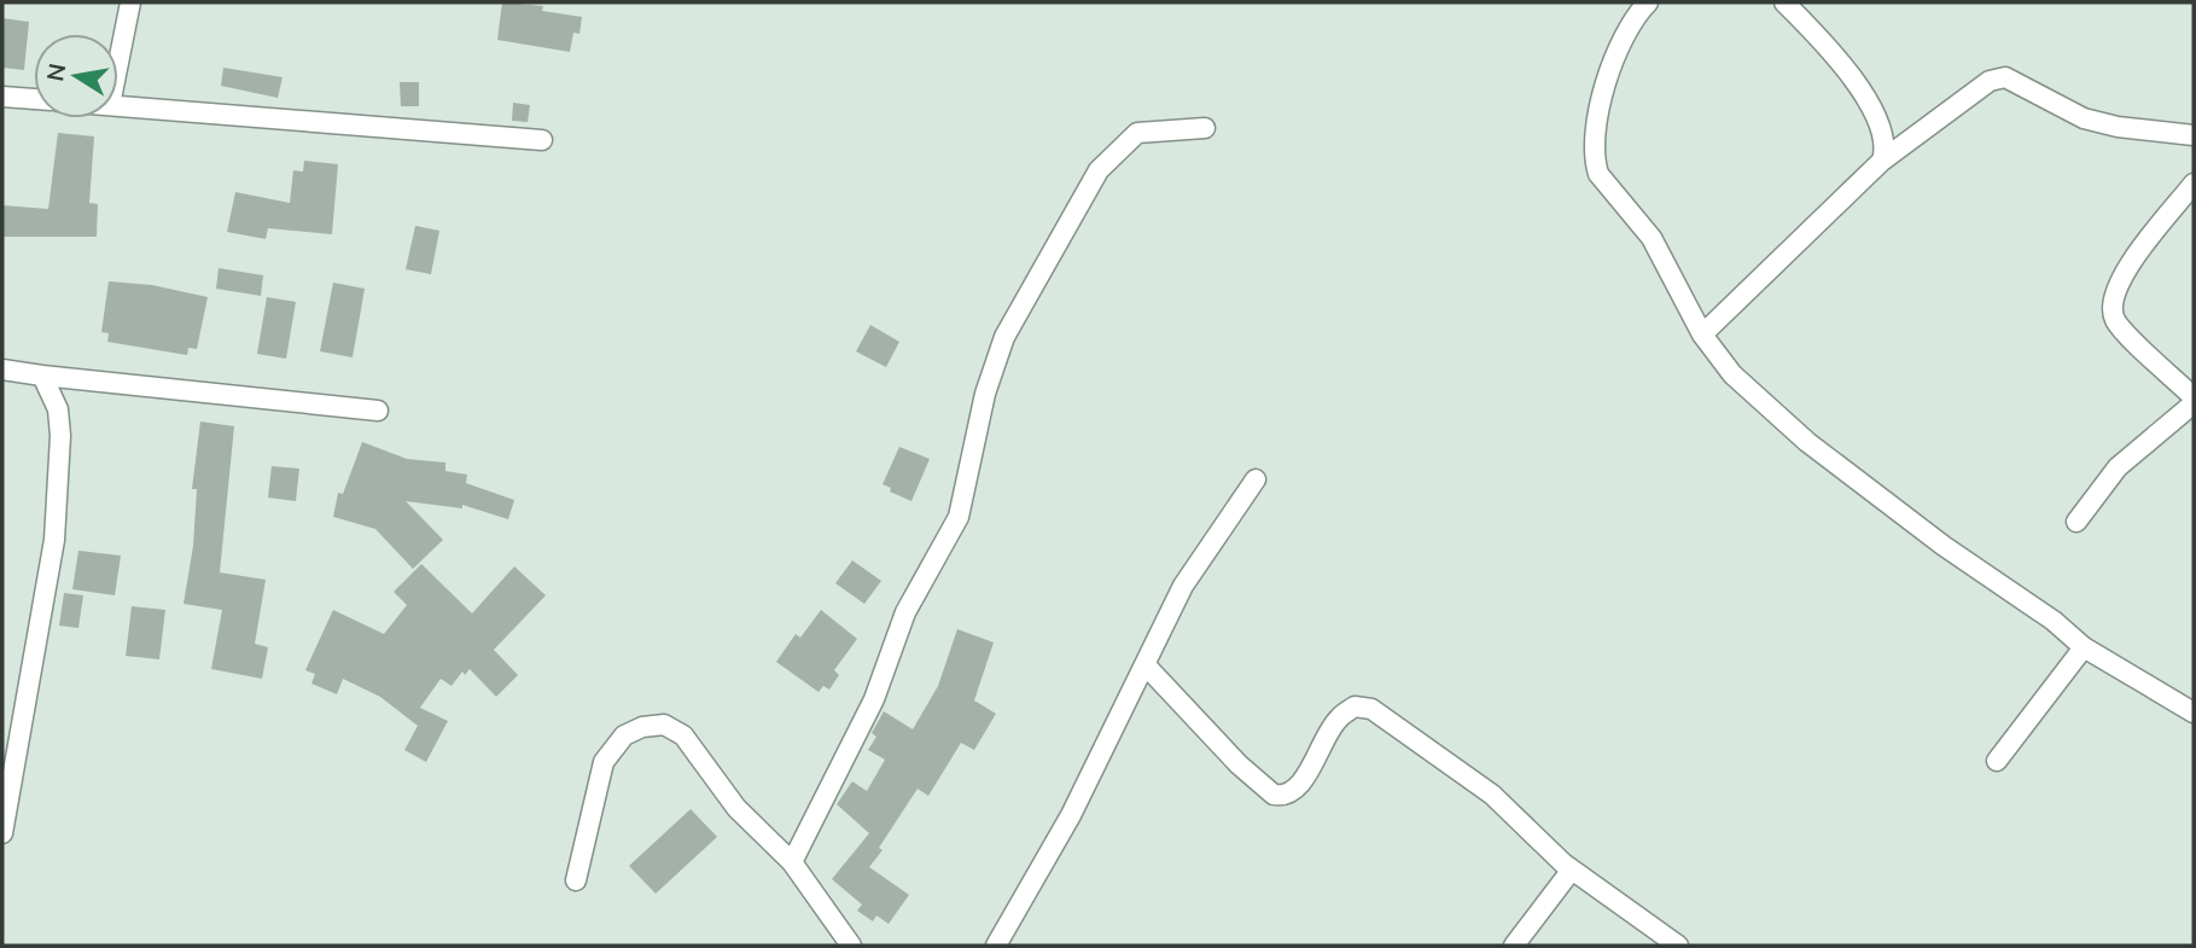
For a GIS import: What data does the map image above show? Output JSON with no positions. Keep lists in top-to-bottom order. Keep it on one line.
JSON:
{"north":"left"}
